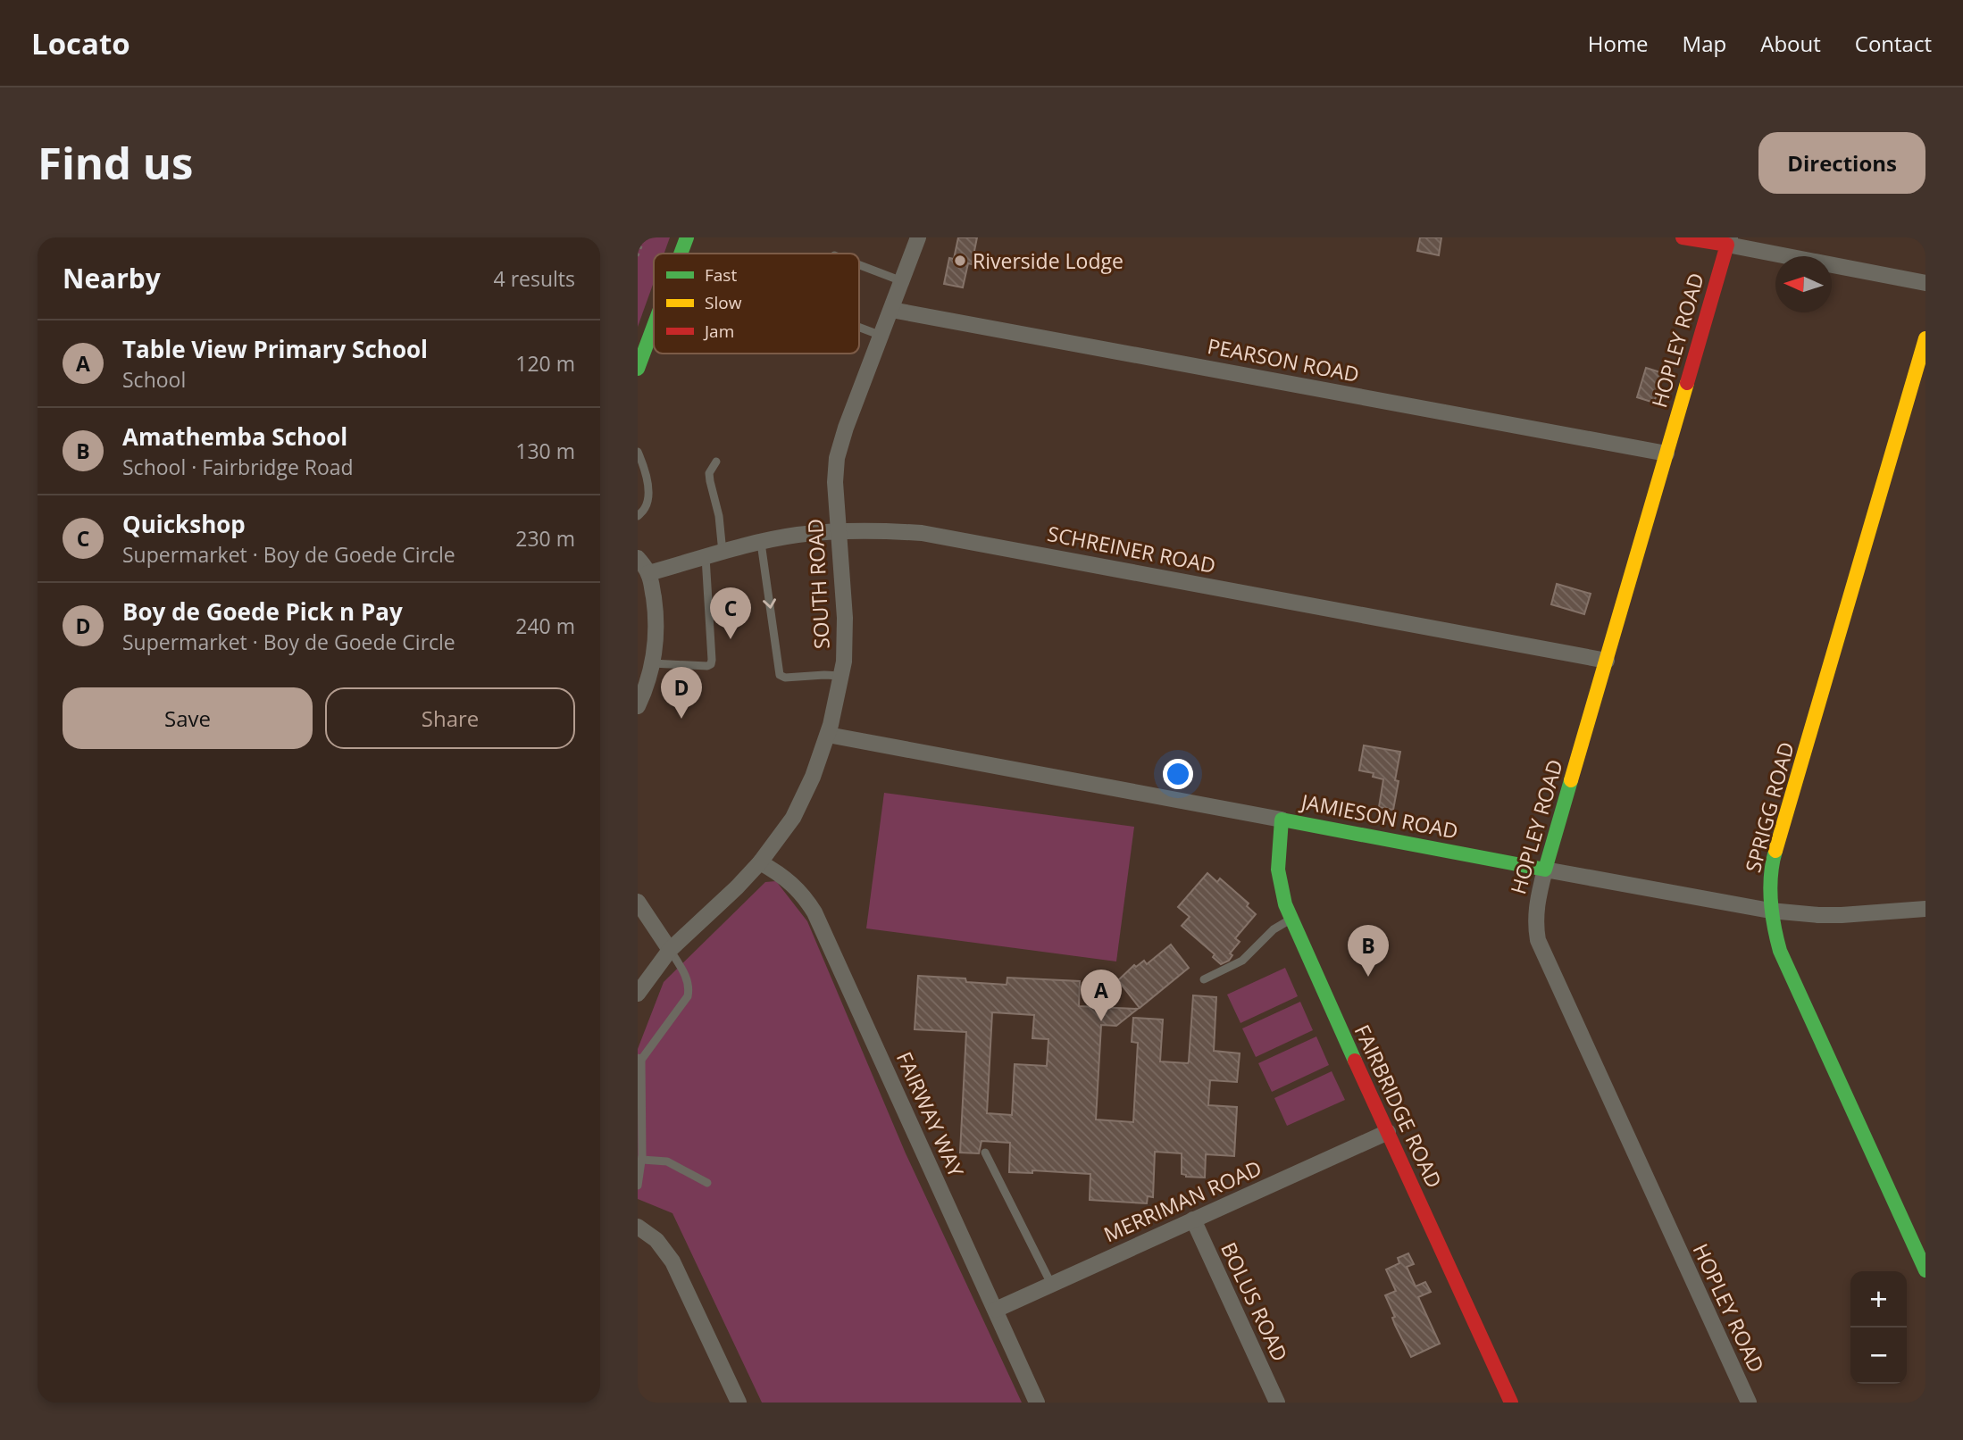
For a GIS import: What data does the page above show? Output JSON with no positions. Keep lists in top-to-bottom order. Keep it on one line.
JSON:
{"streets":{"street":["HOPLEY ROAD","PEARSON ROAD","SCHREINER ROAD","SOUTH ROAD","SPRIGG ROAD","JAMIESON ROAD","FAIRBRIDGE ROAD","FAIRWAY WAY","MERRIMAN ROAD","BOLUS ROAD"]},"crossings":[["HOPLEY ROAD","PEARSON ROAD"],["HOPLEY ROAD","SCHREINER ROAD"],["HOPLEY ROAD","JAMIESON ROAD"],["PEARSON ROAD","SOUTH ROAD"],["SCHREINER ROAD","SOUTH ROAD"],["SOUTH ROAD","JAMIESON ROAD"],["SOUTH ROAD","FAIRWAY WAY"],["SPRIGG ROAD","JAMIESON ROAD"],["JAMIESON ROAD","FAIRBRIDGE ROAD"],["FAIRBRIDGE ROAD","MERRIMAN ROAD"],["FAIRWAY WAY","MERRIMAN ROAD"],["MERRIMAN ROAD","BOLUS ROAD"]],"places":["Riverside Lodge"],"legend":["Fast","Slow","Jam"],"north":"left","page":{"header":"Locato","nav":["Home","Map","About","Contact"],"buttons":["Directions",["Save","Share"]],"title":"Find us","heading":["Nearby","4 results"],"list":[{"mark":"A","name":"Table View Primary School","note":"School","value":"120 m"},{"mark":"B","name":"Amathemba School","note":"School · Fairbridge Road","value":"130 m"},{"mark":"C","name":"Quickshop","note":"Supermarket · Boy de Goede Circle","value":"230 m"},{"mark":"D","name":"Boy de Goede Pick n Pay","note":"Supermarket · Boy de Goede Circle","value":"240 m"}],"pins":["C","D","B","A"],"map_buttons":["+","−"]}}
